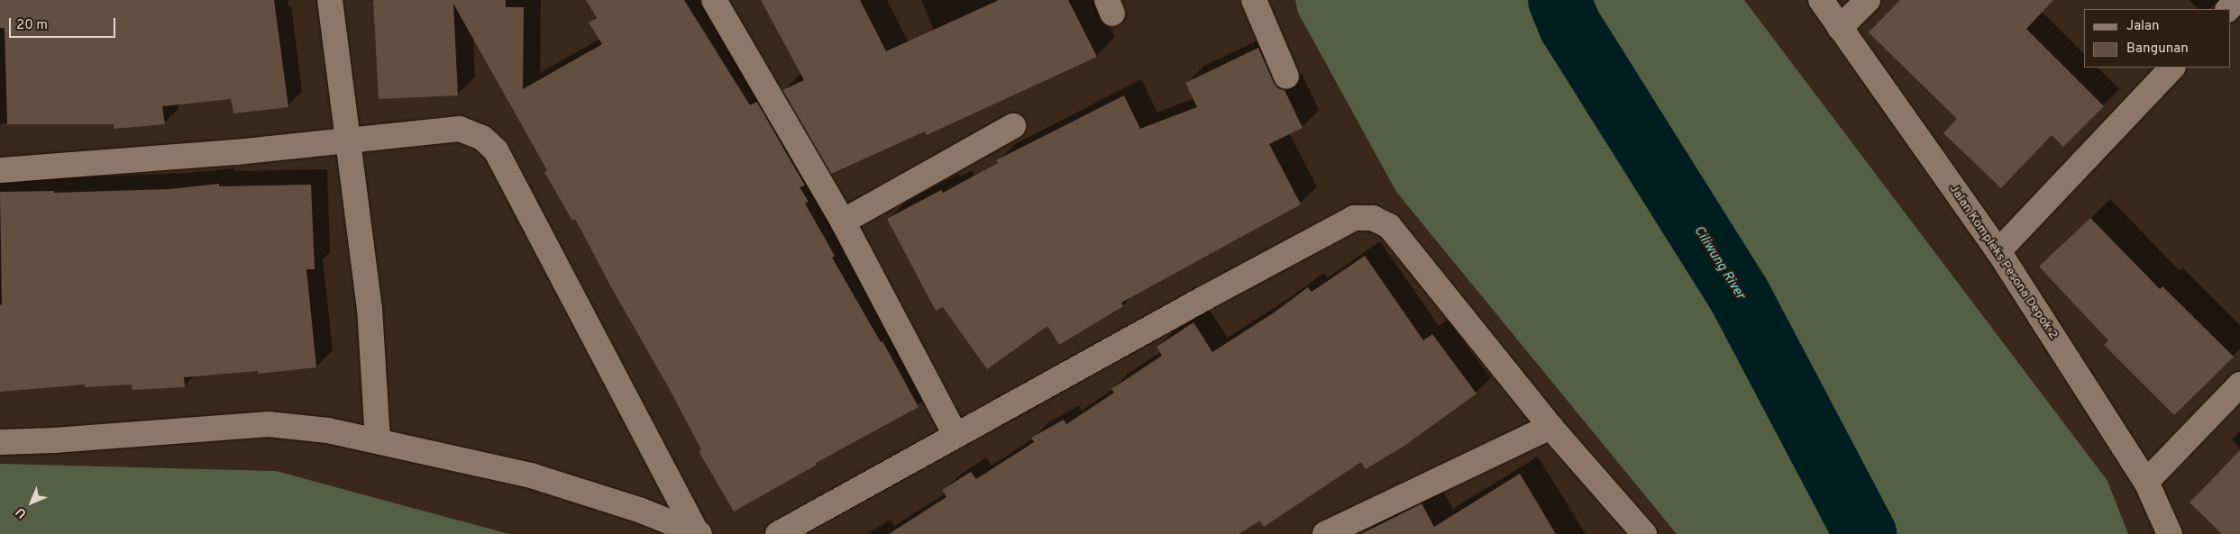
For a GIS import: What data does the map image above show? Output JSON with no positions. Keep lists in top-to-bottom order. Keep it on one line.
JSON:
{"streets":{"street":["Jalan Kompleks Pesona Depok 2"]},"water":["Ciliwung River"],"legend":["Jalan","Bangunan"],"scale_bar":"20 m","north":"bottom left"}
